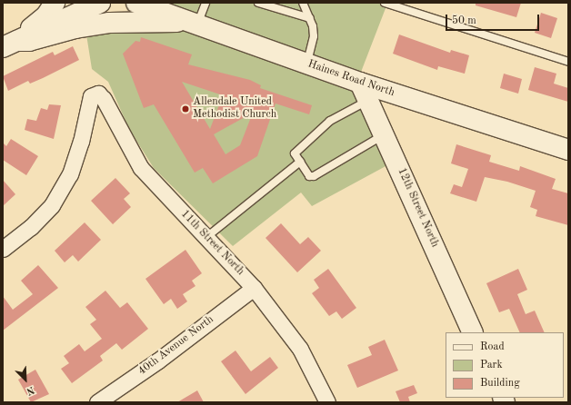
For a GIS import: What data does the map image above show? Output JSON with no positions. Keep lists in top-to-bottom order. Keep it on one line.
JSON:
{"streets":{"street":["Haines Road North","12th Street North","11th Street North","40th Avenue North"]},"crossings":[["Haines Road North","12th Street North"],["11th Street North","40th Avenue North"]],"places":["Allendale United Methodist Church"],"legend":["Road","Park","Building"],"scale_bar":"50 m","north":"bottom right"}
